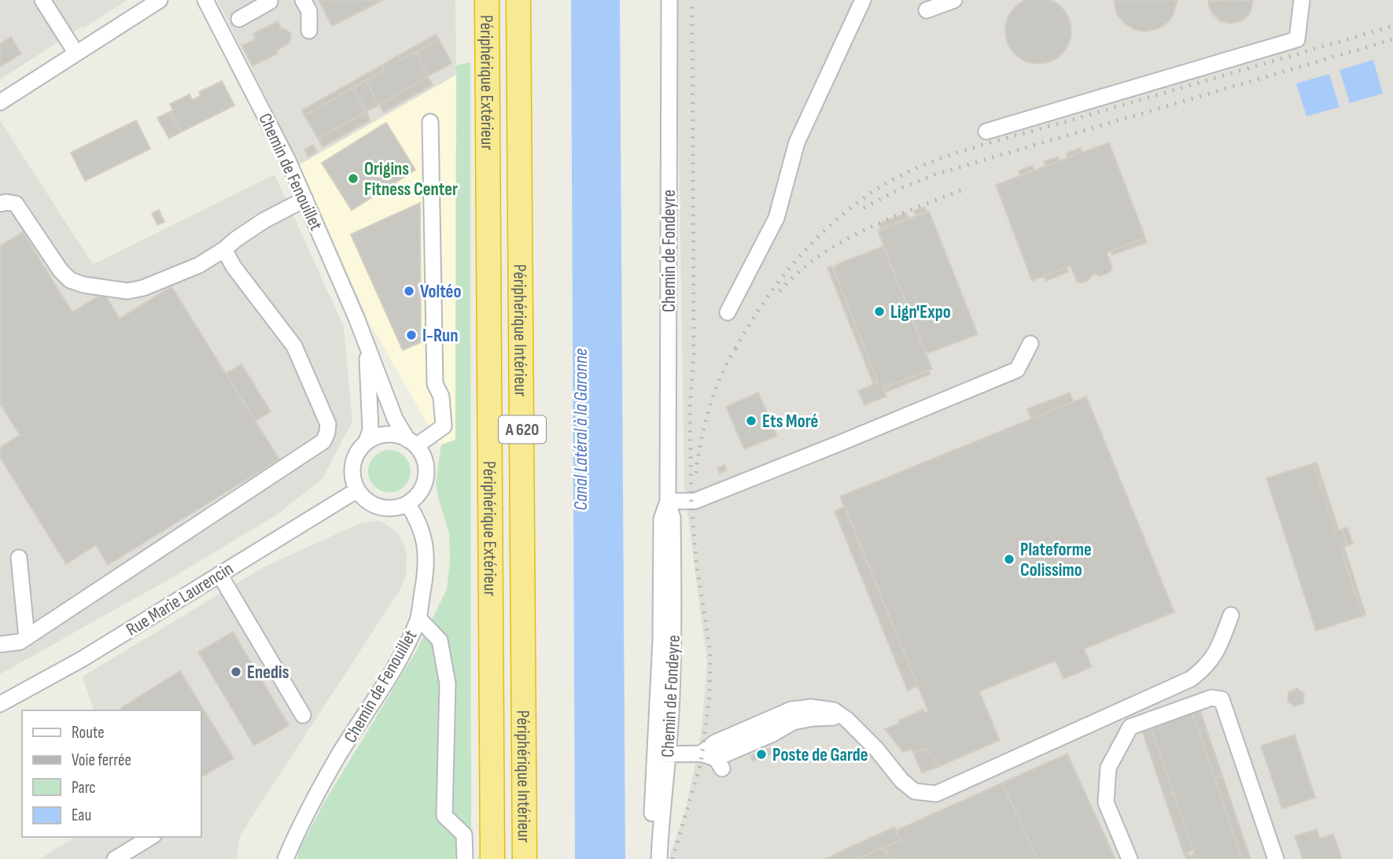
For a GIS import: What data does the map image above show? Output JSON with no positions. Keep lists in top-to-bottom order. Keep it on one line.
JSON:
{"streets":{"highway":["Périphérique Extérieur","Périphérique Intérieur","A 620"],"street":["Chemin de Fenouillet","Chemin de Fondeyre","Rue Marie Laurencin"]},"crossings":[["Chemin de Fenouillet","Rue Marie Laurencin"]],"water":["Canal Latéral à la Garonne"],"places":["Origins Fitness Center","Voltéo","Lign'Expo","I-Run","Ets Moré","Plateforme Colissimo","Enedis","Poste de Garde"],"legend":["Route","Voie ferrée","Parc","Eau"]}
